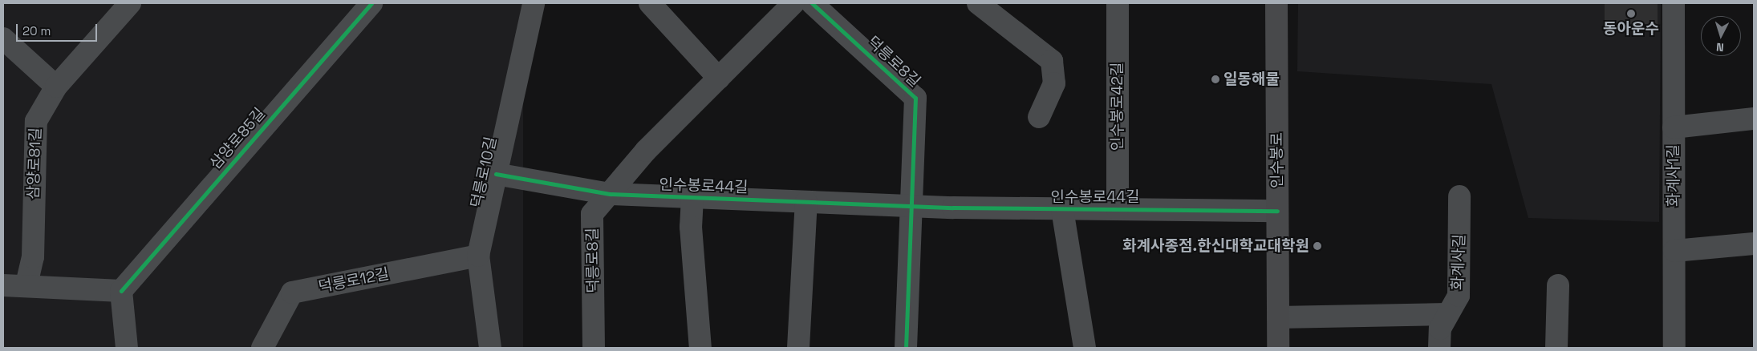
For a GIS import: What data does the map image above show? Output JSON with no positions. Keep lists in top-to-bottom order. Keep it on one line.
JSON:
{"streets":{"main road":["인수봉로"],"street":["덕릉로8길","인수봉로42길","삼양로85길","삼양로81길","덕릉로10길","화계사1길","인수봉로44길","화계사길","덕릉로12길"]},"crossings":[["덕릉로8길","인수봉로44길"],["인수봉로42길","인수봉로44길"],["인수봉로","인수봉로44길"],["덕릉로10길","인수봉로44길"],["덕릉로10길","덕릉로12길"]],"places":["동아운수","일동해물","화계사종점.한신대학교대학원"],"scale_bar":"20 m","north":"bottom"}
